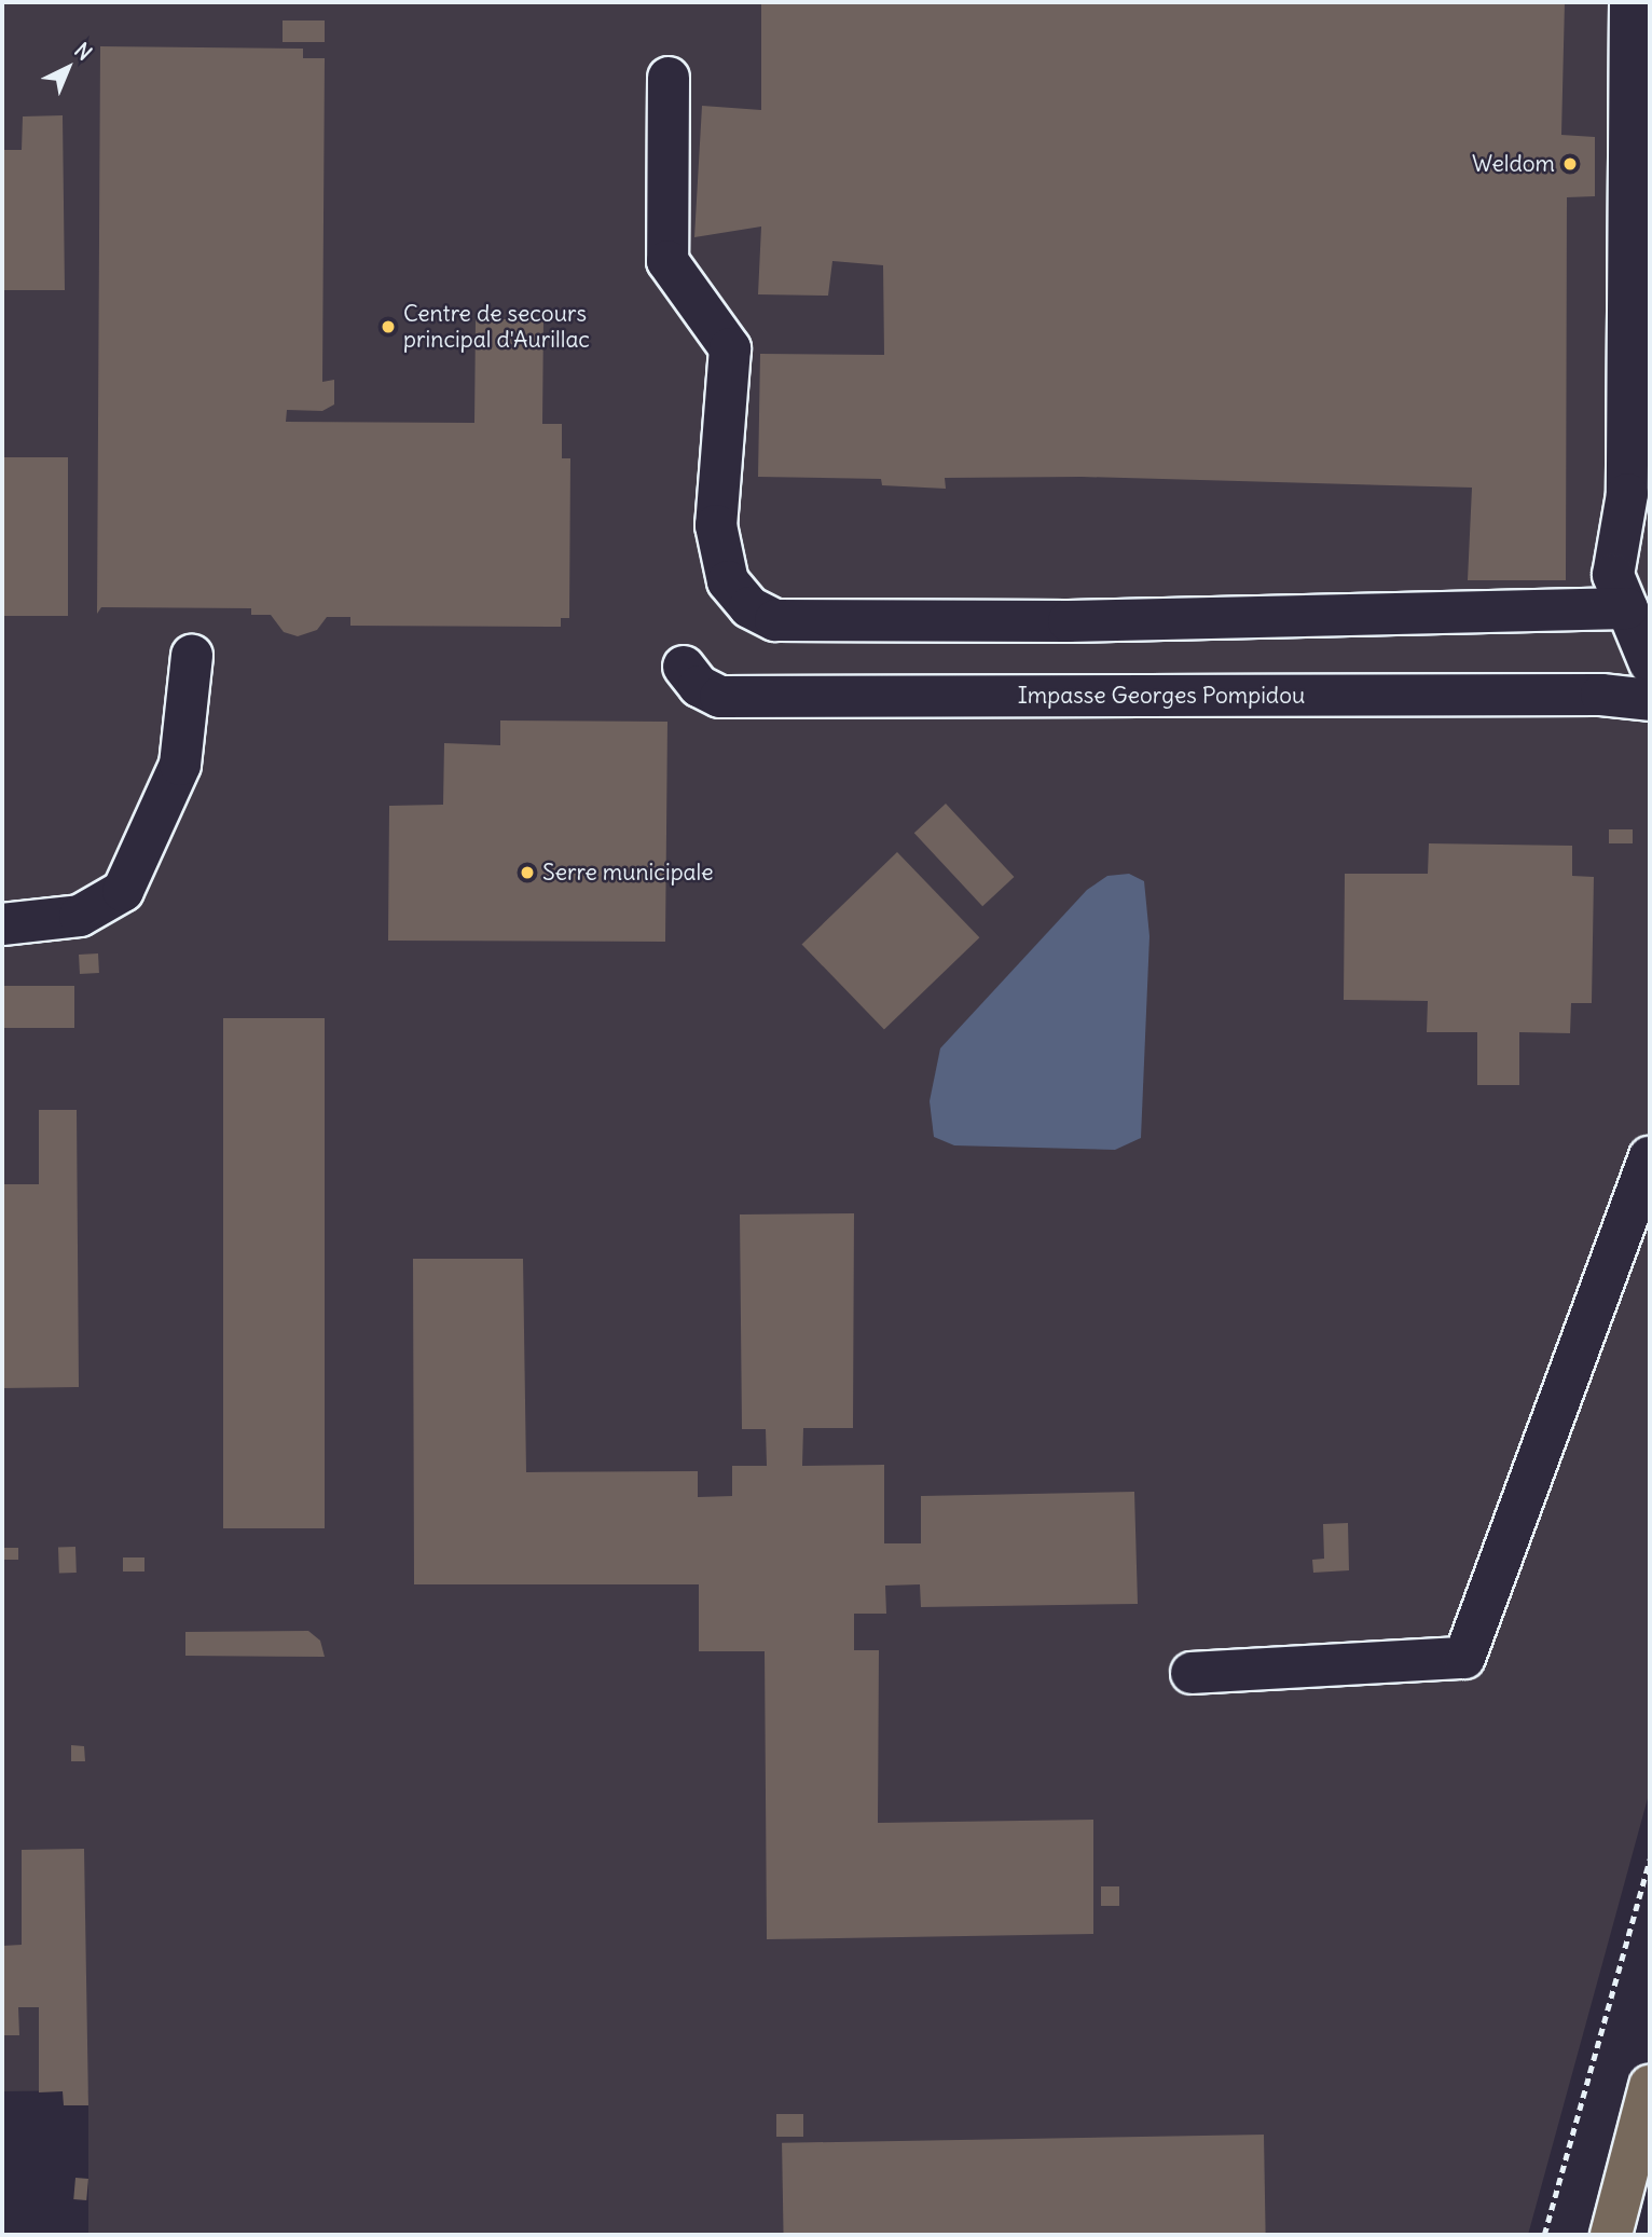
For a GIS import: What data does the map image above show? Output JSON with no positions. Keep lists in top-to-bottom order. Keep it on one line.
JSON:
{"streets":{"street":["Impasse Georges Pompidou"]},"places":["Weldom","Centre de secours principal d'Aurillac","Serre municipale"],"north":"top right"}
